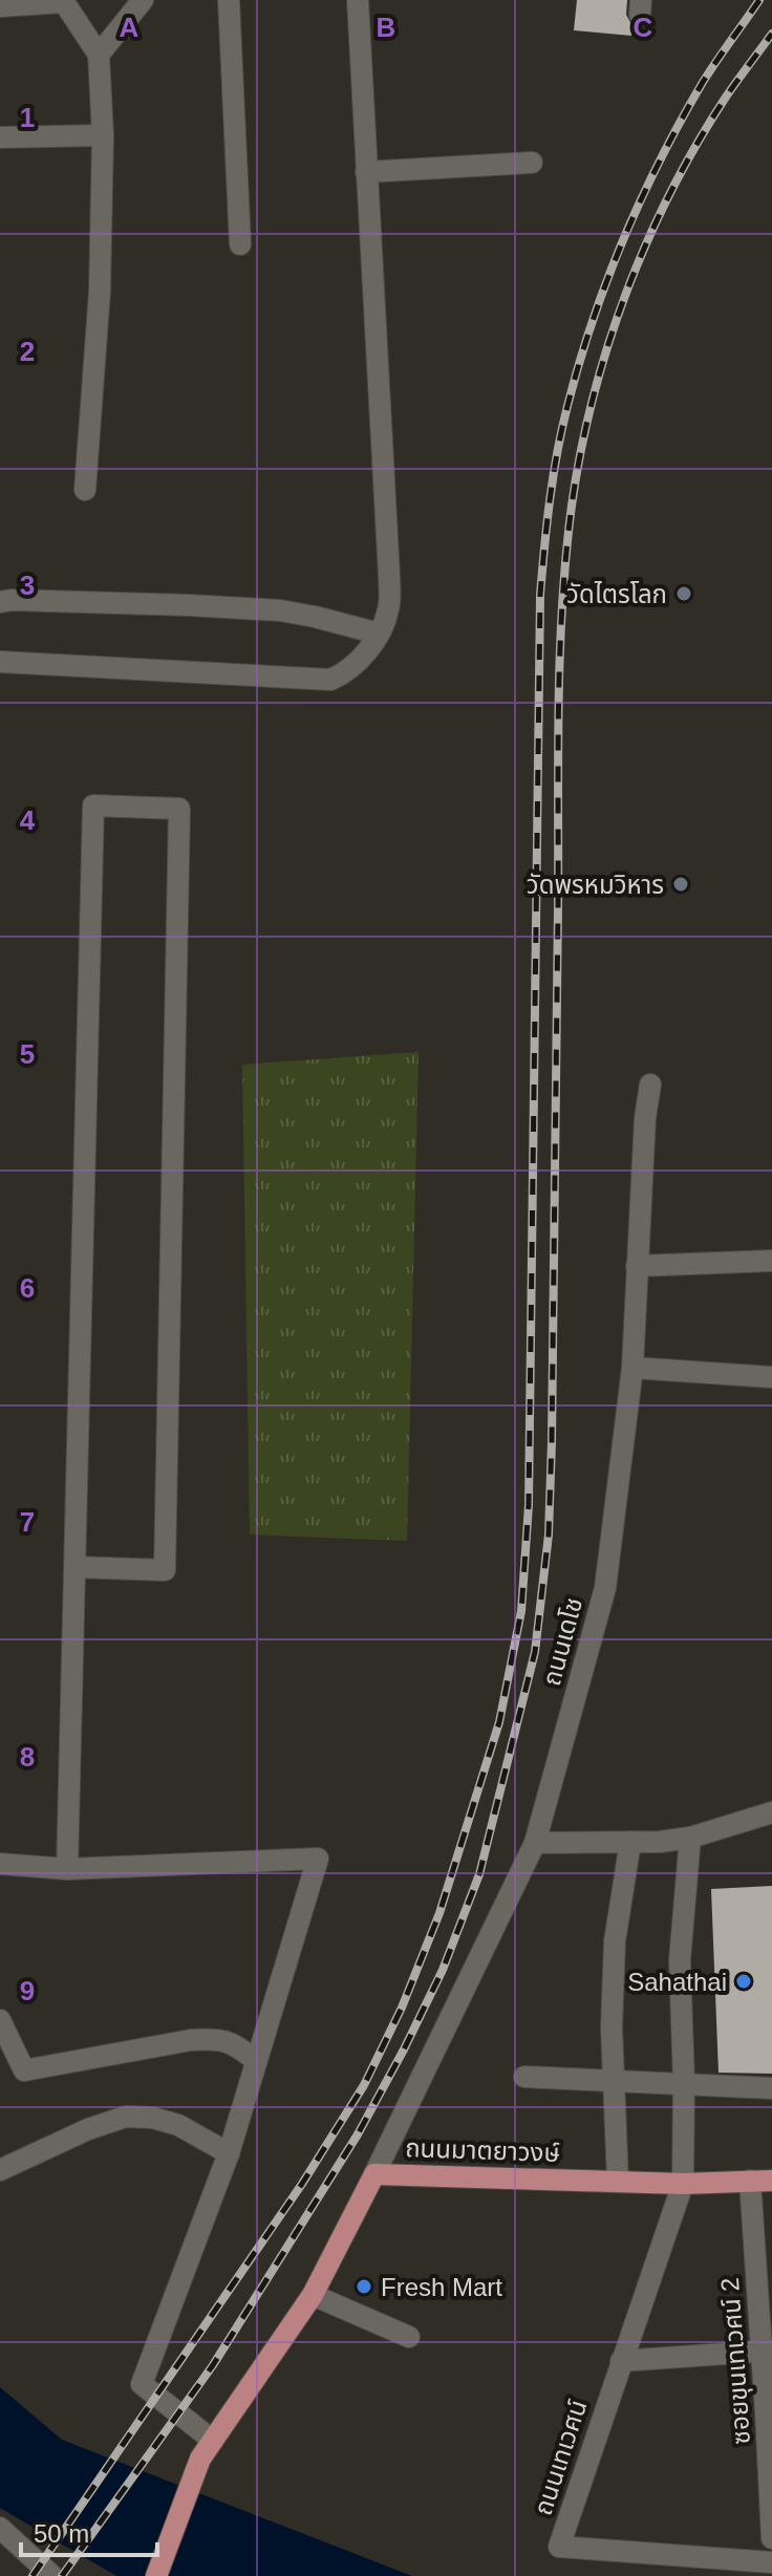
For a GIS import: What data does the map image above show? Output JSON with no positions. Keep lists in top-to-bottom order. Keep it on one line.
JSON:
{"streets":{"main road":["ถนนมาตยาวงษ์"],"street":["ถนนเดโช","ซอยขุนเทเวศน์ 2","ถนนเทเวศน์"]},"crossings":[["ถนนเดโช","ถนนมาตยาวงษ์"],["ถนนมาตยาวงษ์","ซอยขุนเทเวศน์ 2"],["ถนนมาตยาวงษ์","ถนนเทเวศน์"]],"places":["วัดไตรโลก","วัดพรหมวิหาร","Sahathai","Fresh Mart"],"scale_bar":"50 m","grid":{"columns":["A","B","C"],"rows":["1","2","3","4","5","6","7","8","9"]}}
